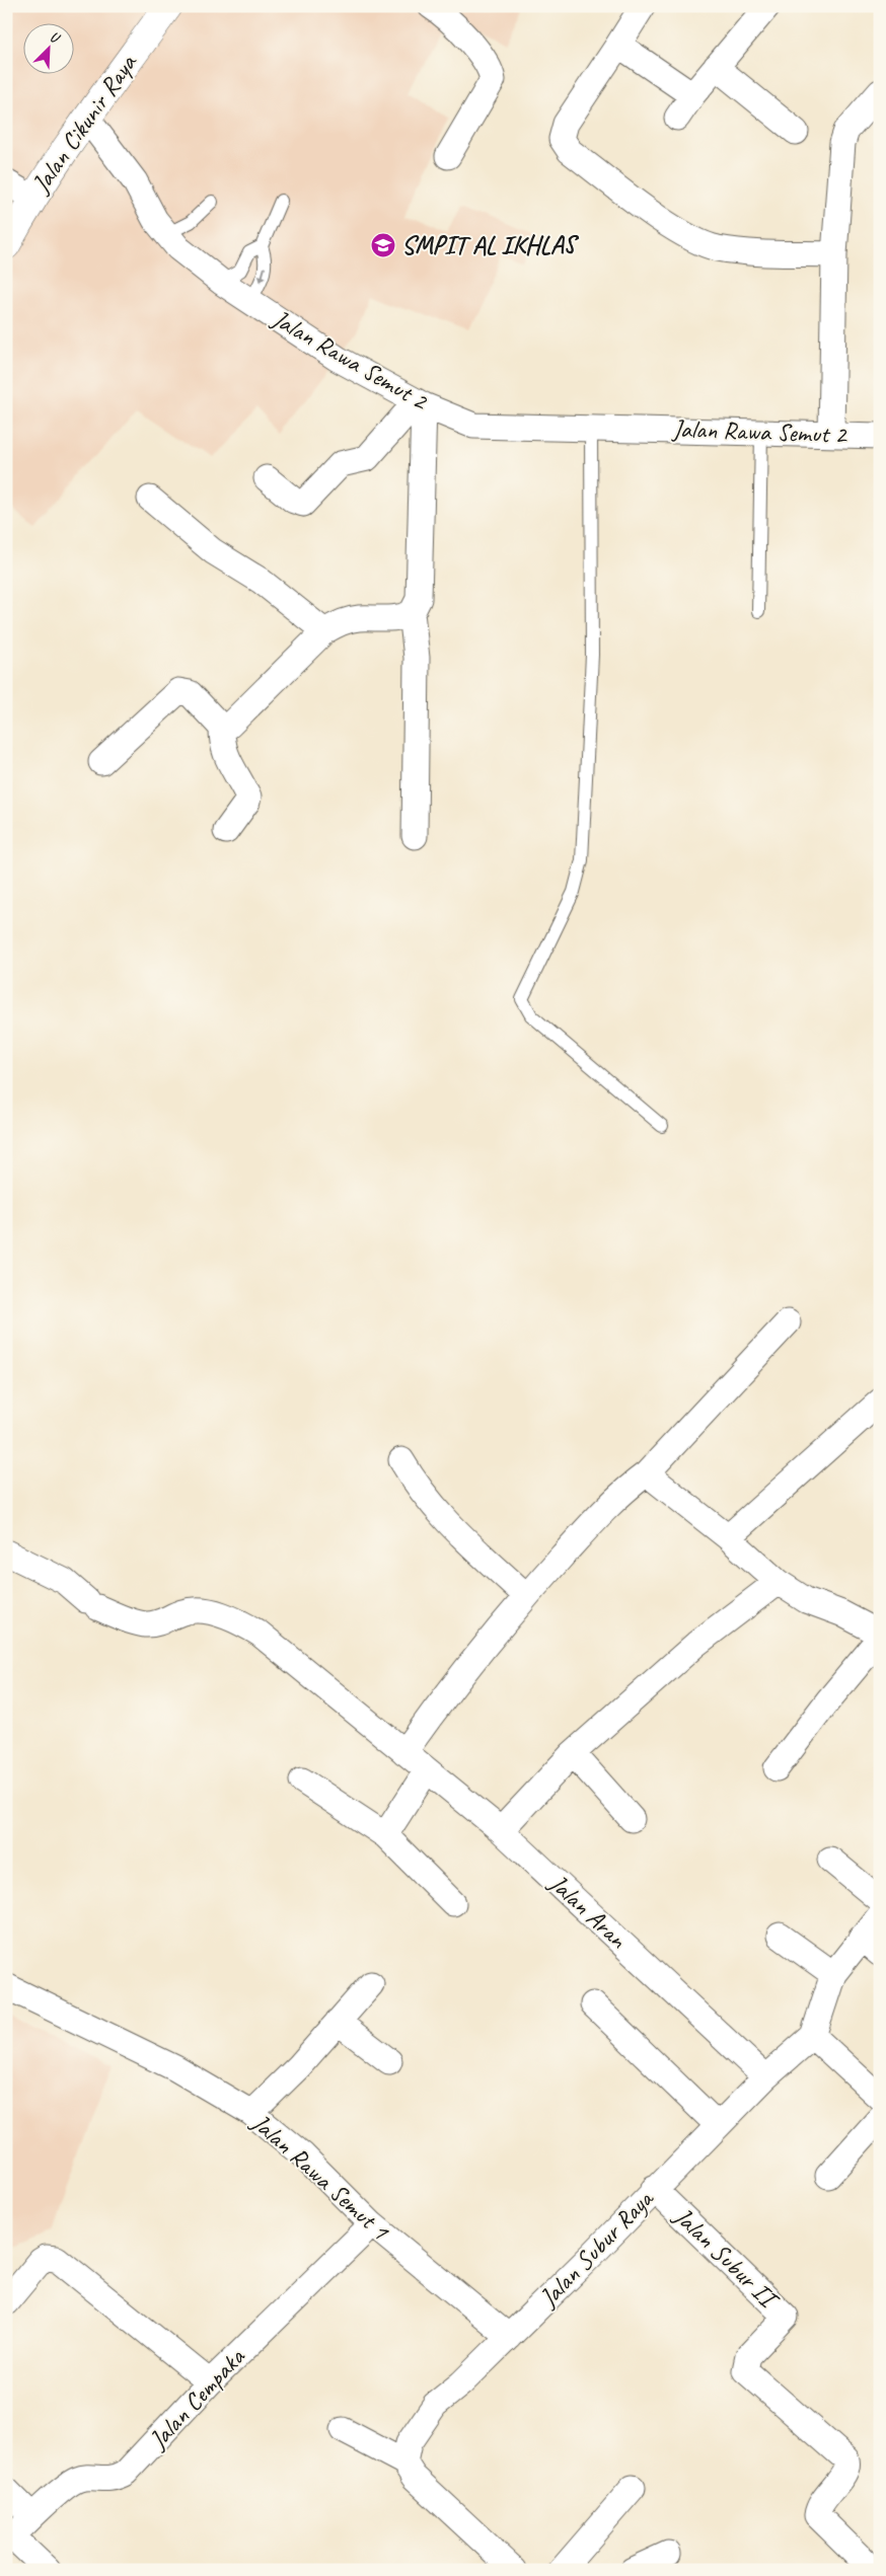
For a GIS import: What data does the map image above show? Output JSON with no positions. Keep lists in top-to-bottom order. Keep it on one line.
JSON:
{"streets":{"street":["Jalan Cikunir Raya","Jalan Rawa Semut 2","Jalan Aran","Jalan Rawa Semut 1","Jalan Subur Raya","Jalan Subur II","Jalan Cempaka"]},"crossings":[["Jalan Cikunir Raya","Jalan Rawa Semut 2"],["Jalan Aran","Jalan Subur Raya"],["Jalan Rawa Semut 1","Jalan Subur Raya"],["Jalan Rawa Semut 1","Jalan Cempaka"],["Jalan Subur Raya","Jalan Subur II"]],"places":{"school or university":["SMPIT AL IKHLAS"]},"north":"top right"}
